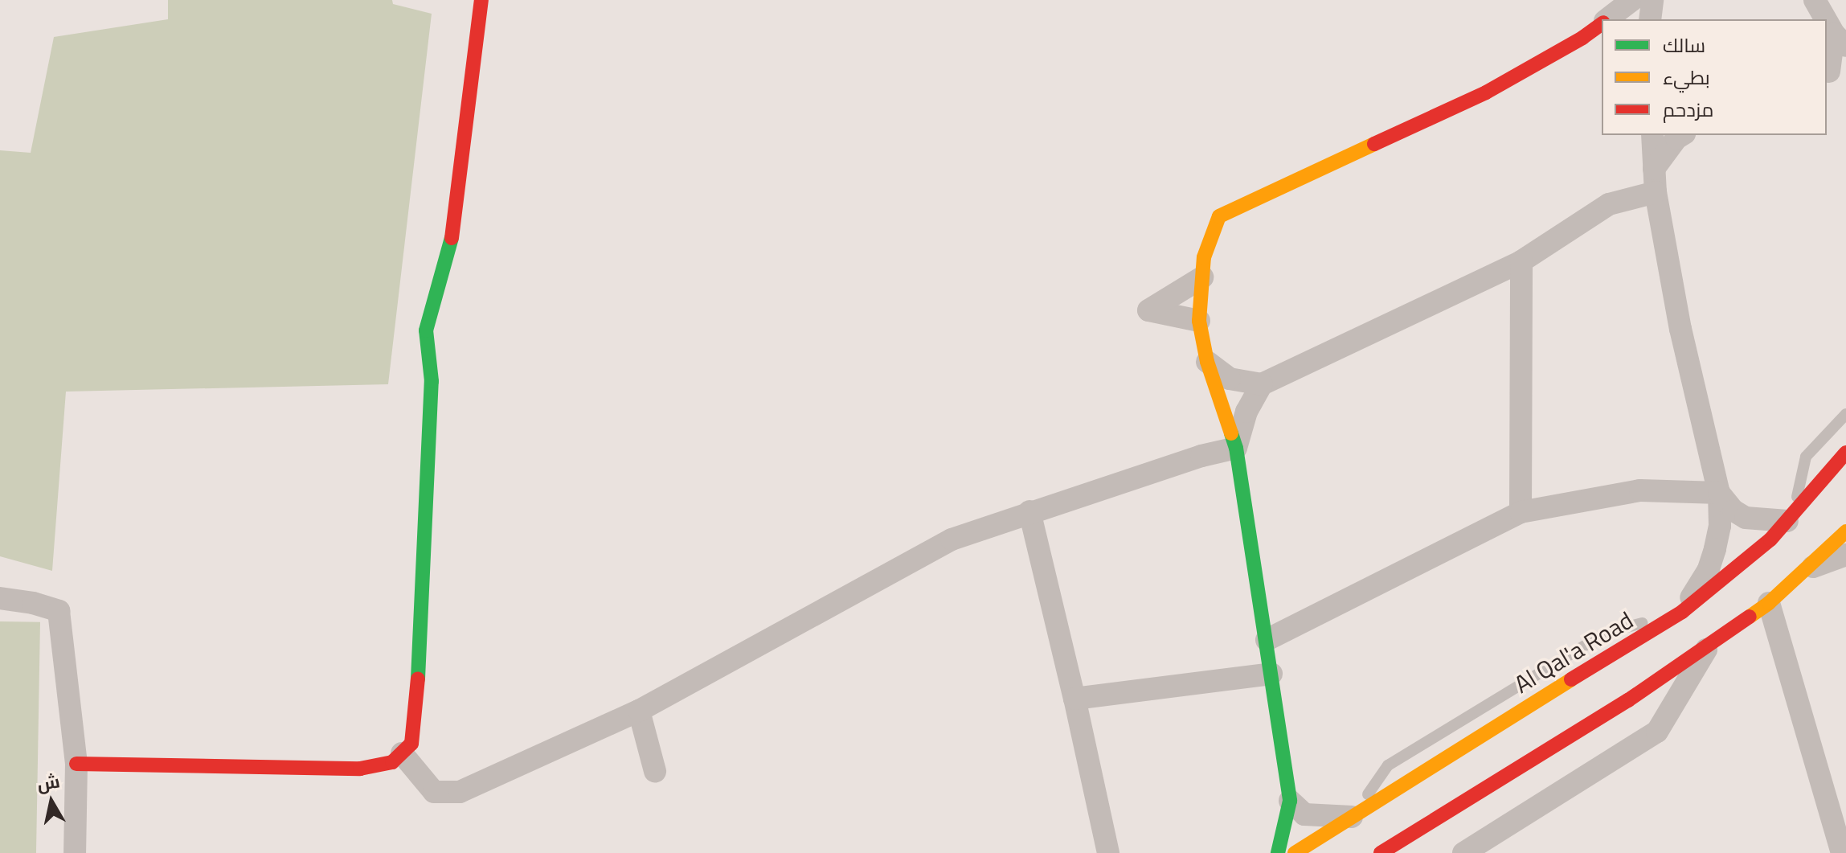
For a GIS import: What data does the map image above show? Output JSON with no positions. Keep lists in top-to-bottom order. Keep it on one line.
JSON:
{"streets":{"street":["Al Qal'a Road"]},"legend":["سالك","بطيء","مزدحم"],"north":"top"}
